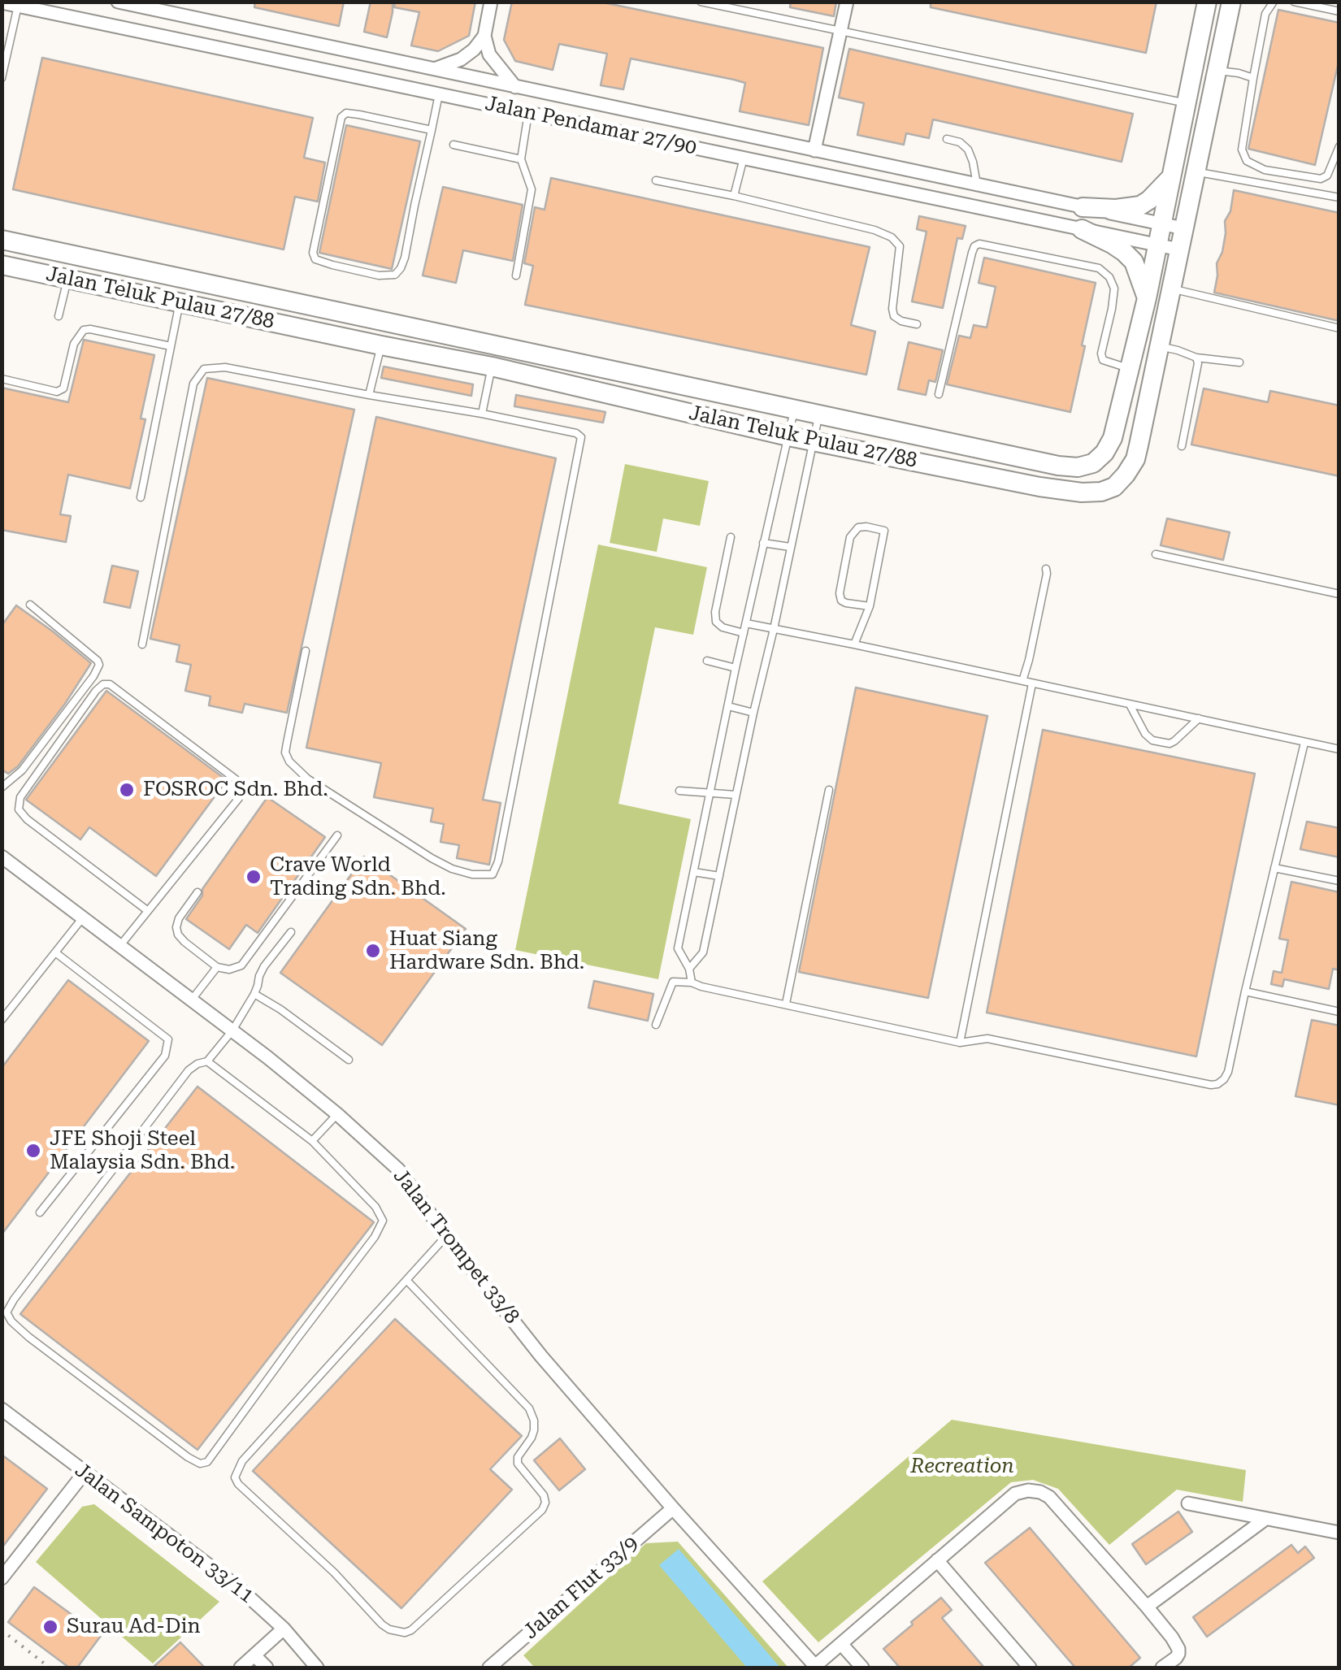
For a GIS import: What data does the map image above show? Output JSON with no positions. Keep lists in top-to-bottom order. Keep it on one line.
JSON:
{"streets":{"street":["Jalan Pendamar 27/90","Jalan Teluk Pulau 27/88","Jalan Trompet 33/8","Jalan Sampoton 33/11","Jalan Flut 33/9"]},"crossings":[["Jalan Pendamar 27/90","Jalan Teluk Pulau 27/88"],["Jalan Trompet 33/8","Jalan Flut 33/9"]],"parks":["Recreation"],"places":["FOSROC Sdn. Bhd.","Crave World Trading Sdn. Bhd.","Huat Siang Hardware Sdn. Bhd.","JFE Shoji Steel Malaysia Sdn. Bhd.","Surau Ad-Din"]}
